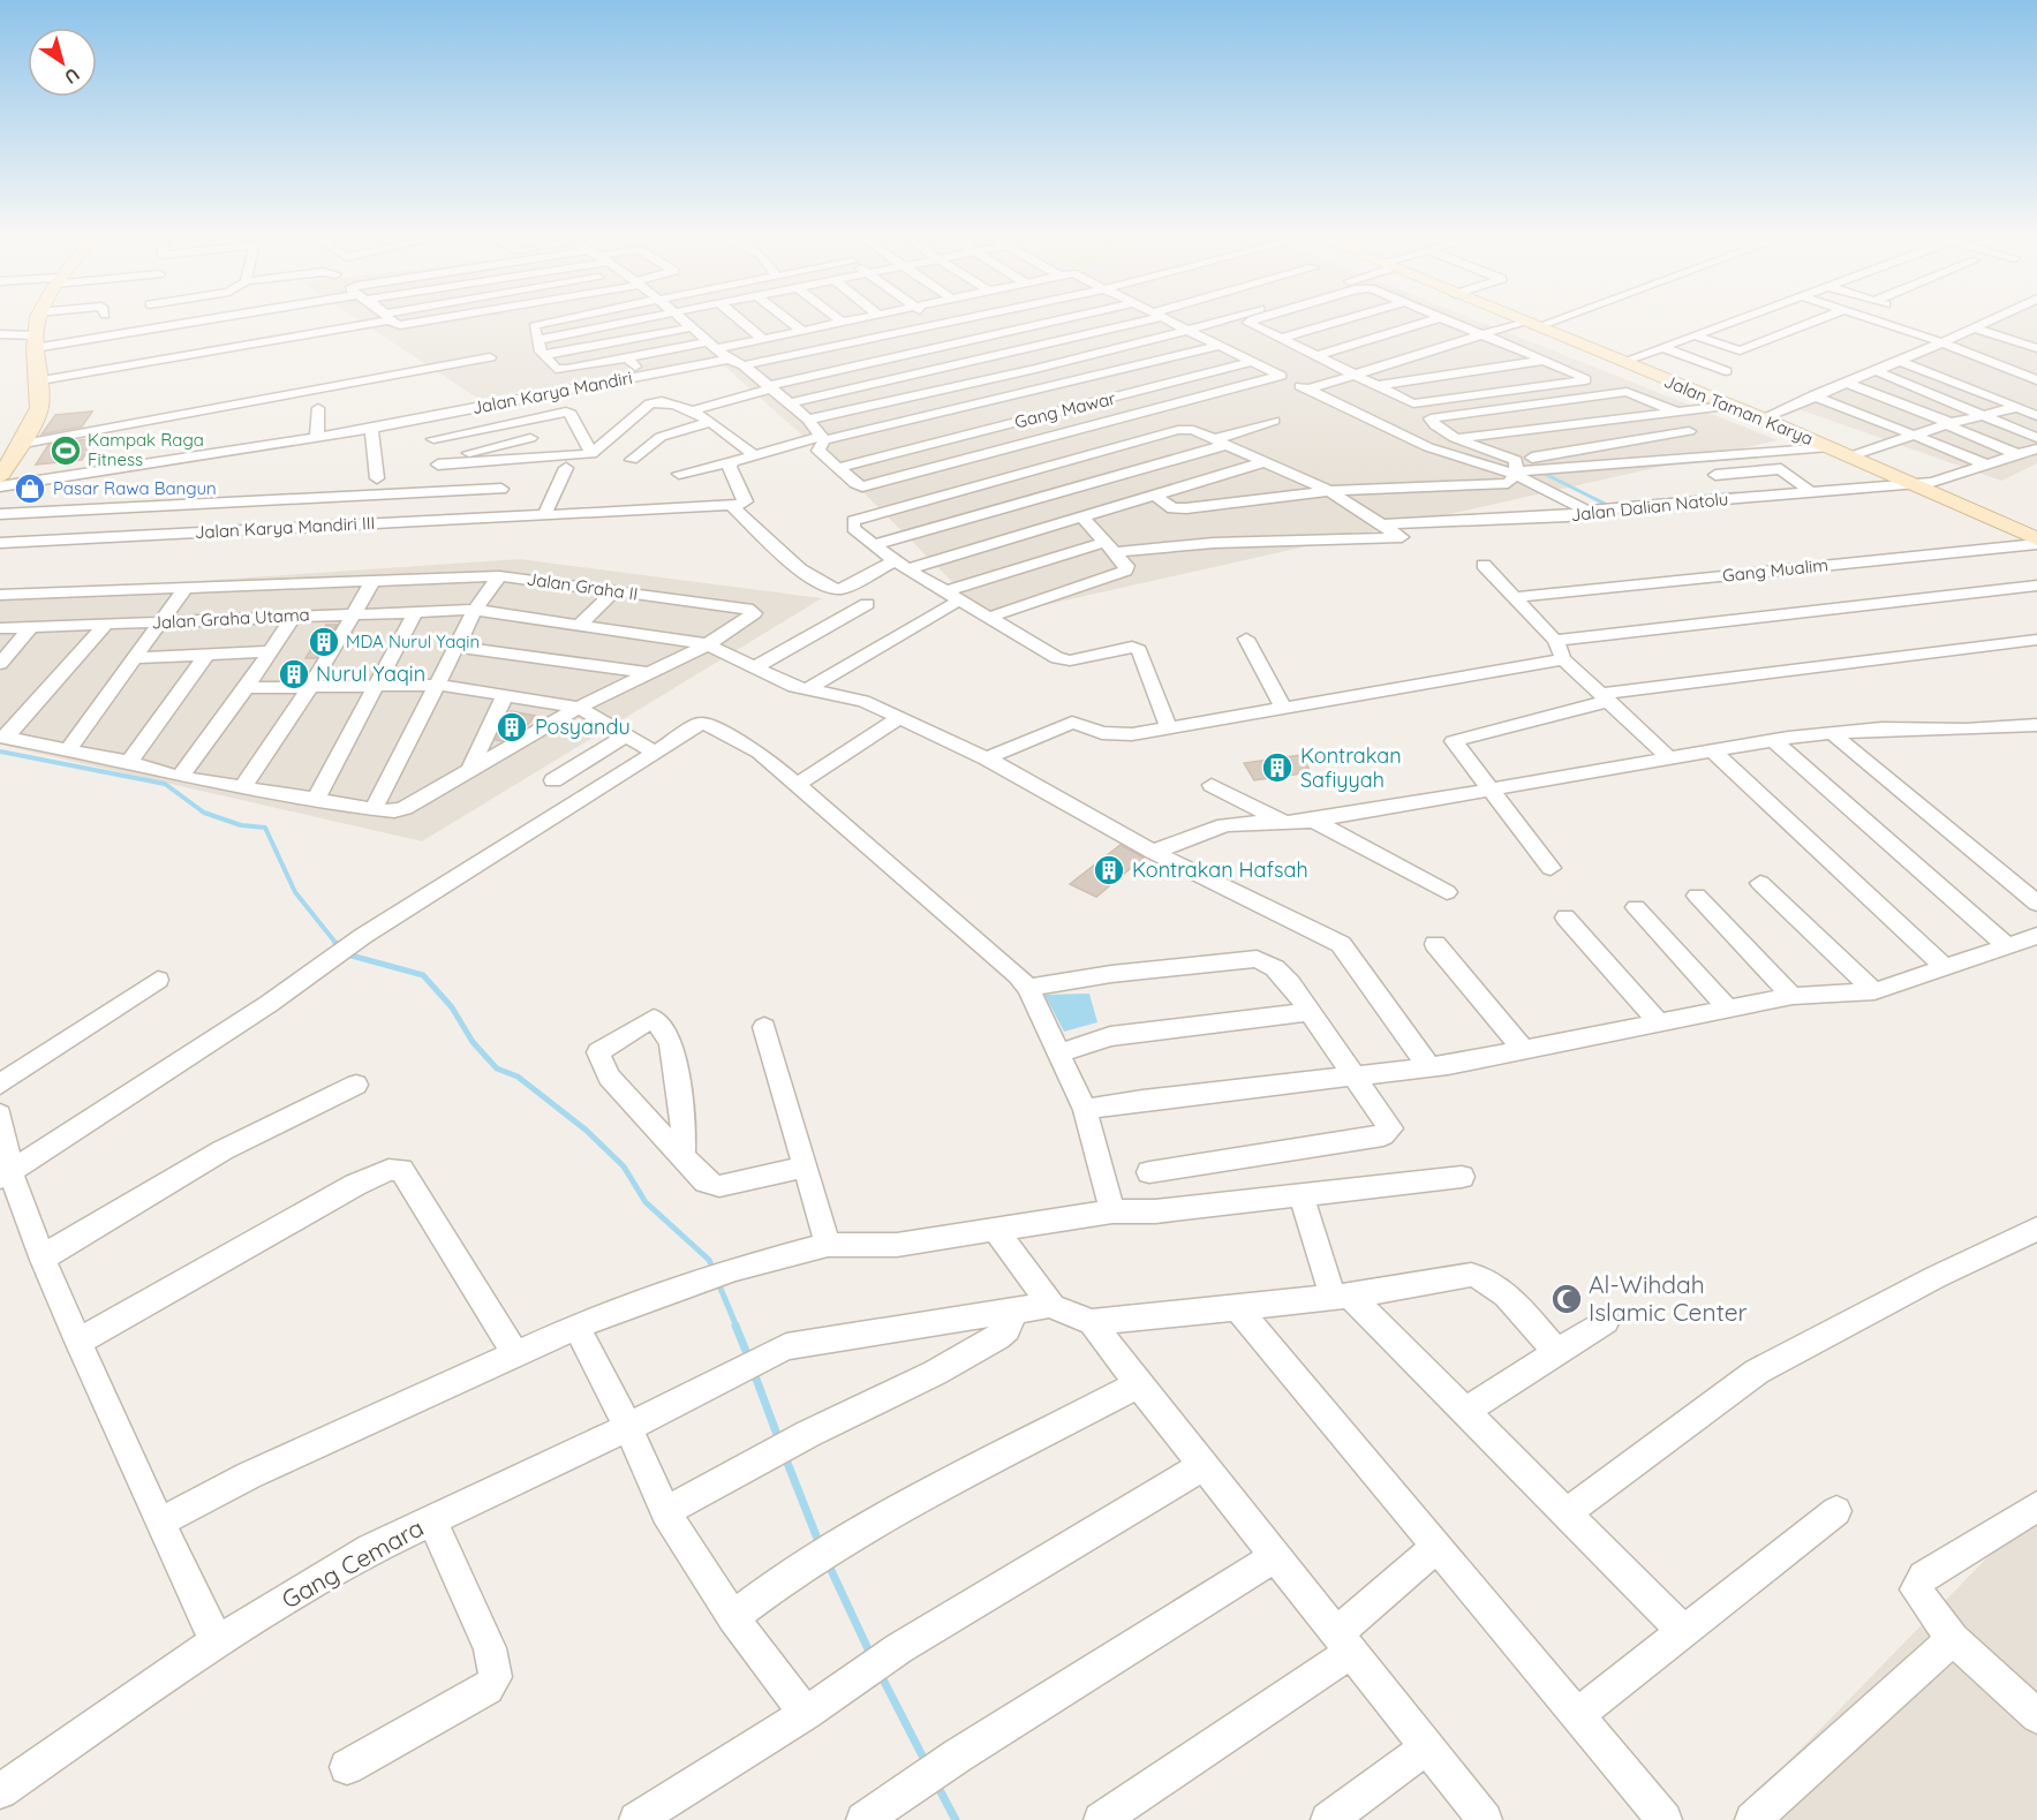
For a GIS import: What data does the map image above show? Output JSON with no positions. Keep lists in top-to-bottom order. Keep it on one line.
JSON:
{"streets":{"street":["Jalan Karya Mandiri","Gang Mawar","Jalan Taman Karya","Jalan Dalian Natolu","Jalan Karya Mandiri III","Gang Mualim","Jalan Graha II","Jalan Graha Utama","Gang Cemara"]},"crossings":[["Jalan Taman Karya","Jalan Dalian Natolu"],["Jalan Taman Karya","Gang Mualim"],["Jalan Graha II","Jalan Graha Utama"]],"places":{"sports":["Kampak Raga Fitness"],"shop":["Pasar Rawa Bangun"],"building":["MDA Nurul Yaqin","Nurul Yaqin","Posyandu","Kontrakan Safiyyah","Kontrakan Hafsah"],"mosque":["Al-Wihdah Islamic Center"]},"north":"bottom right"}
